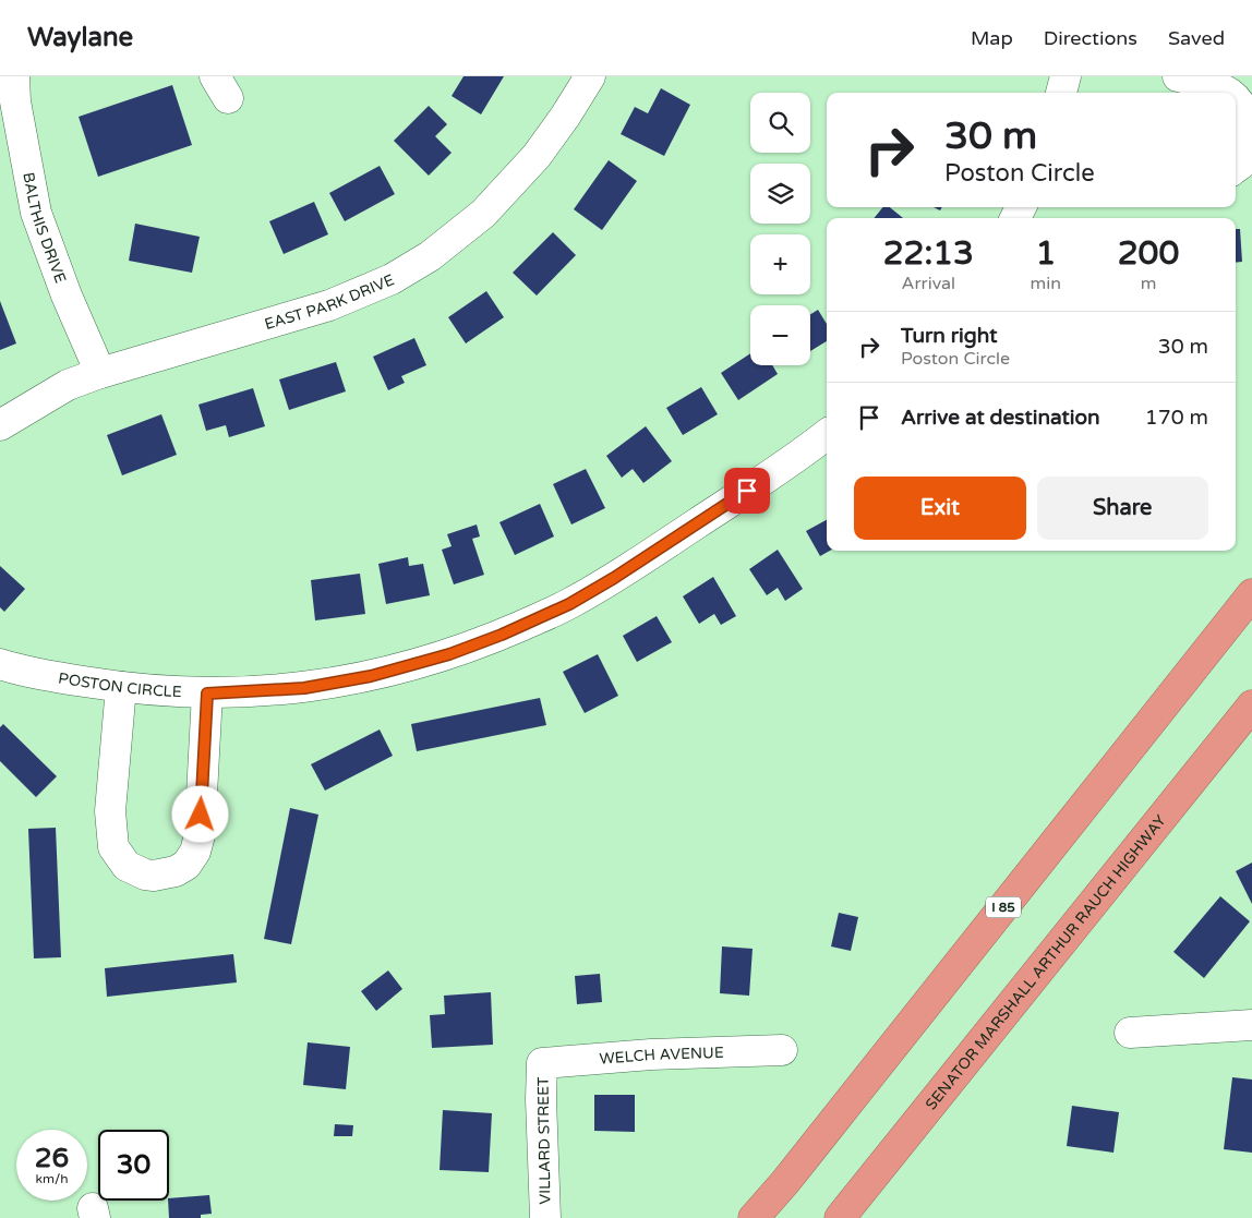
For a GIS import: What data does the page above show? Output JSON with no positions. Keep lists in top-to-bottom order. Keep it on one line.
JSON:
{"streets":{"highway":["I 85","SENATOR MARSHALL ARTHUR RAUCH HIGHWAY"],"street":["BALTHIS DRIVE","EAST PARK DRIVE","POSTON CIRCLE","WELCH AVENUE","VILLARD STREET"]},"crossings":[["BALTHIS DRIVE","EAST PARK DRIVE"],["WELCH AVENUE","VILLARD STREET"]],"page":{"header":"Waylane","nav":["Map","Directions","Saved"],"map_buttons":["+","−"],"turn":["30 m","Poston Circle"],"eta":["22:13","Arrival","1","min","200","m"],"list":[{"name":"Turn right","note":"Poston Circle","value":"30 m"},{"name":"Arrive at destination","value":"170 m"}],"buttons":["Exit","Share"],"speed":"26 km/h","limit":"30"}}
